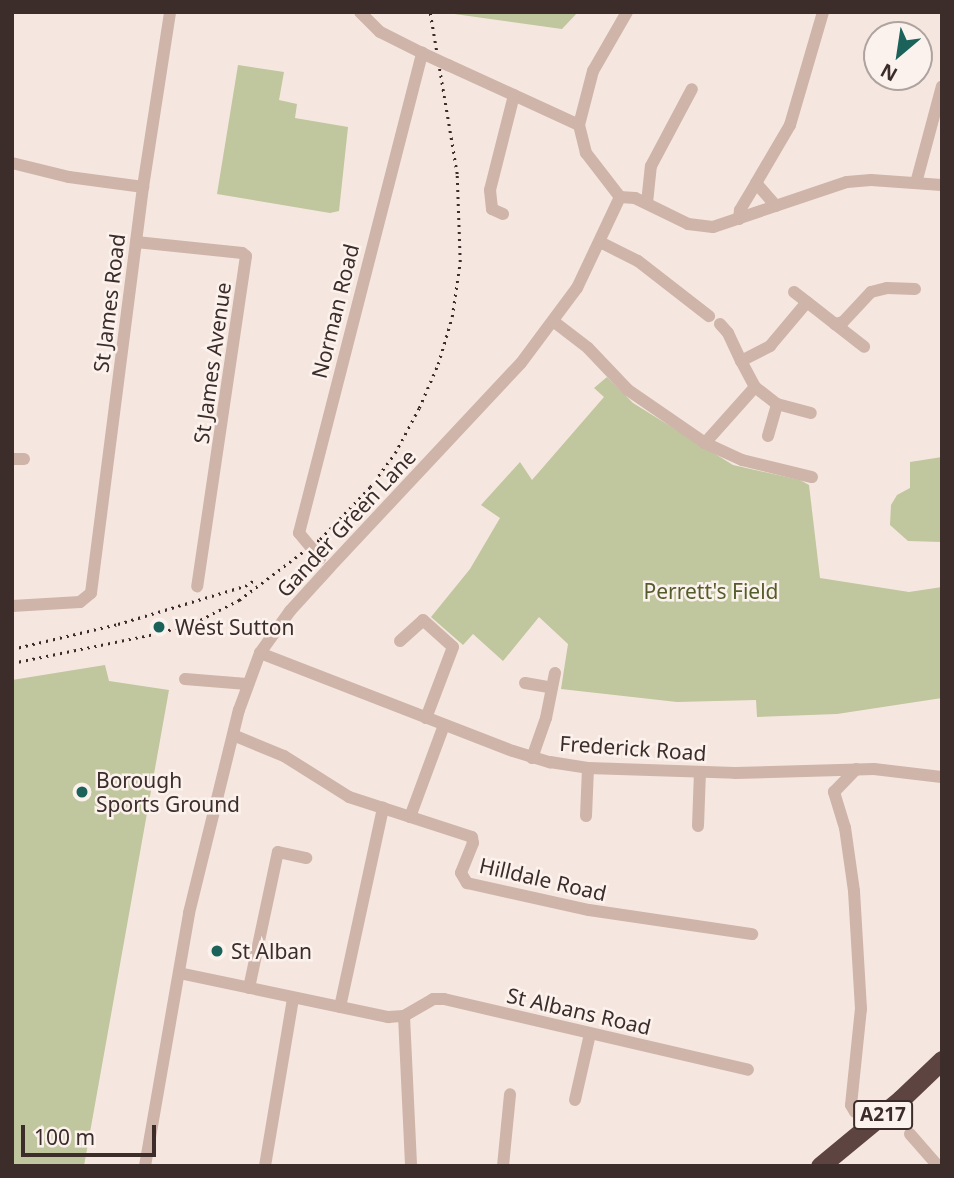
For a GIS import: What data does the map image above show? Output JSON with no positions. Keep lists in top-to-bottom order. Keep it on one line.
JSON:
{"streets":{"highway":["A217"],"street":["St James Road","Norman Road","St James Avenue","Gander Green Lane","Frederick Road","Hilldale Road","St Albans Road"]},"crossings":[["St James Road","St James Avenue"],["Norman Road","Gander Green Lane"],["Gander Green Lane","Frederick Road"],["Gander Green Lane","Hilldale Road"]],"parks":["Perrett's Field"],"places":["West Sutton","Borough Sports Ground","St Alban"],"scale_bar":"100 m","north":"bottom left"}
